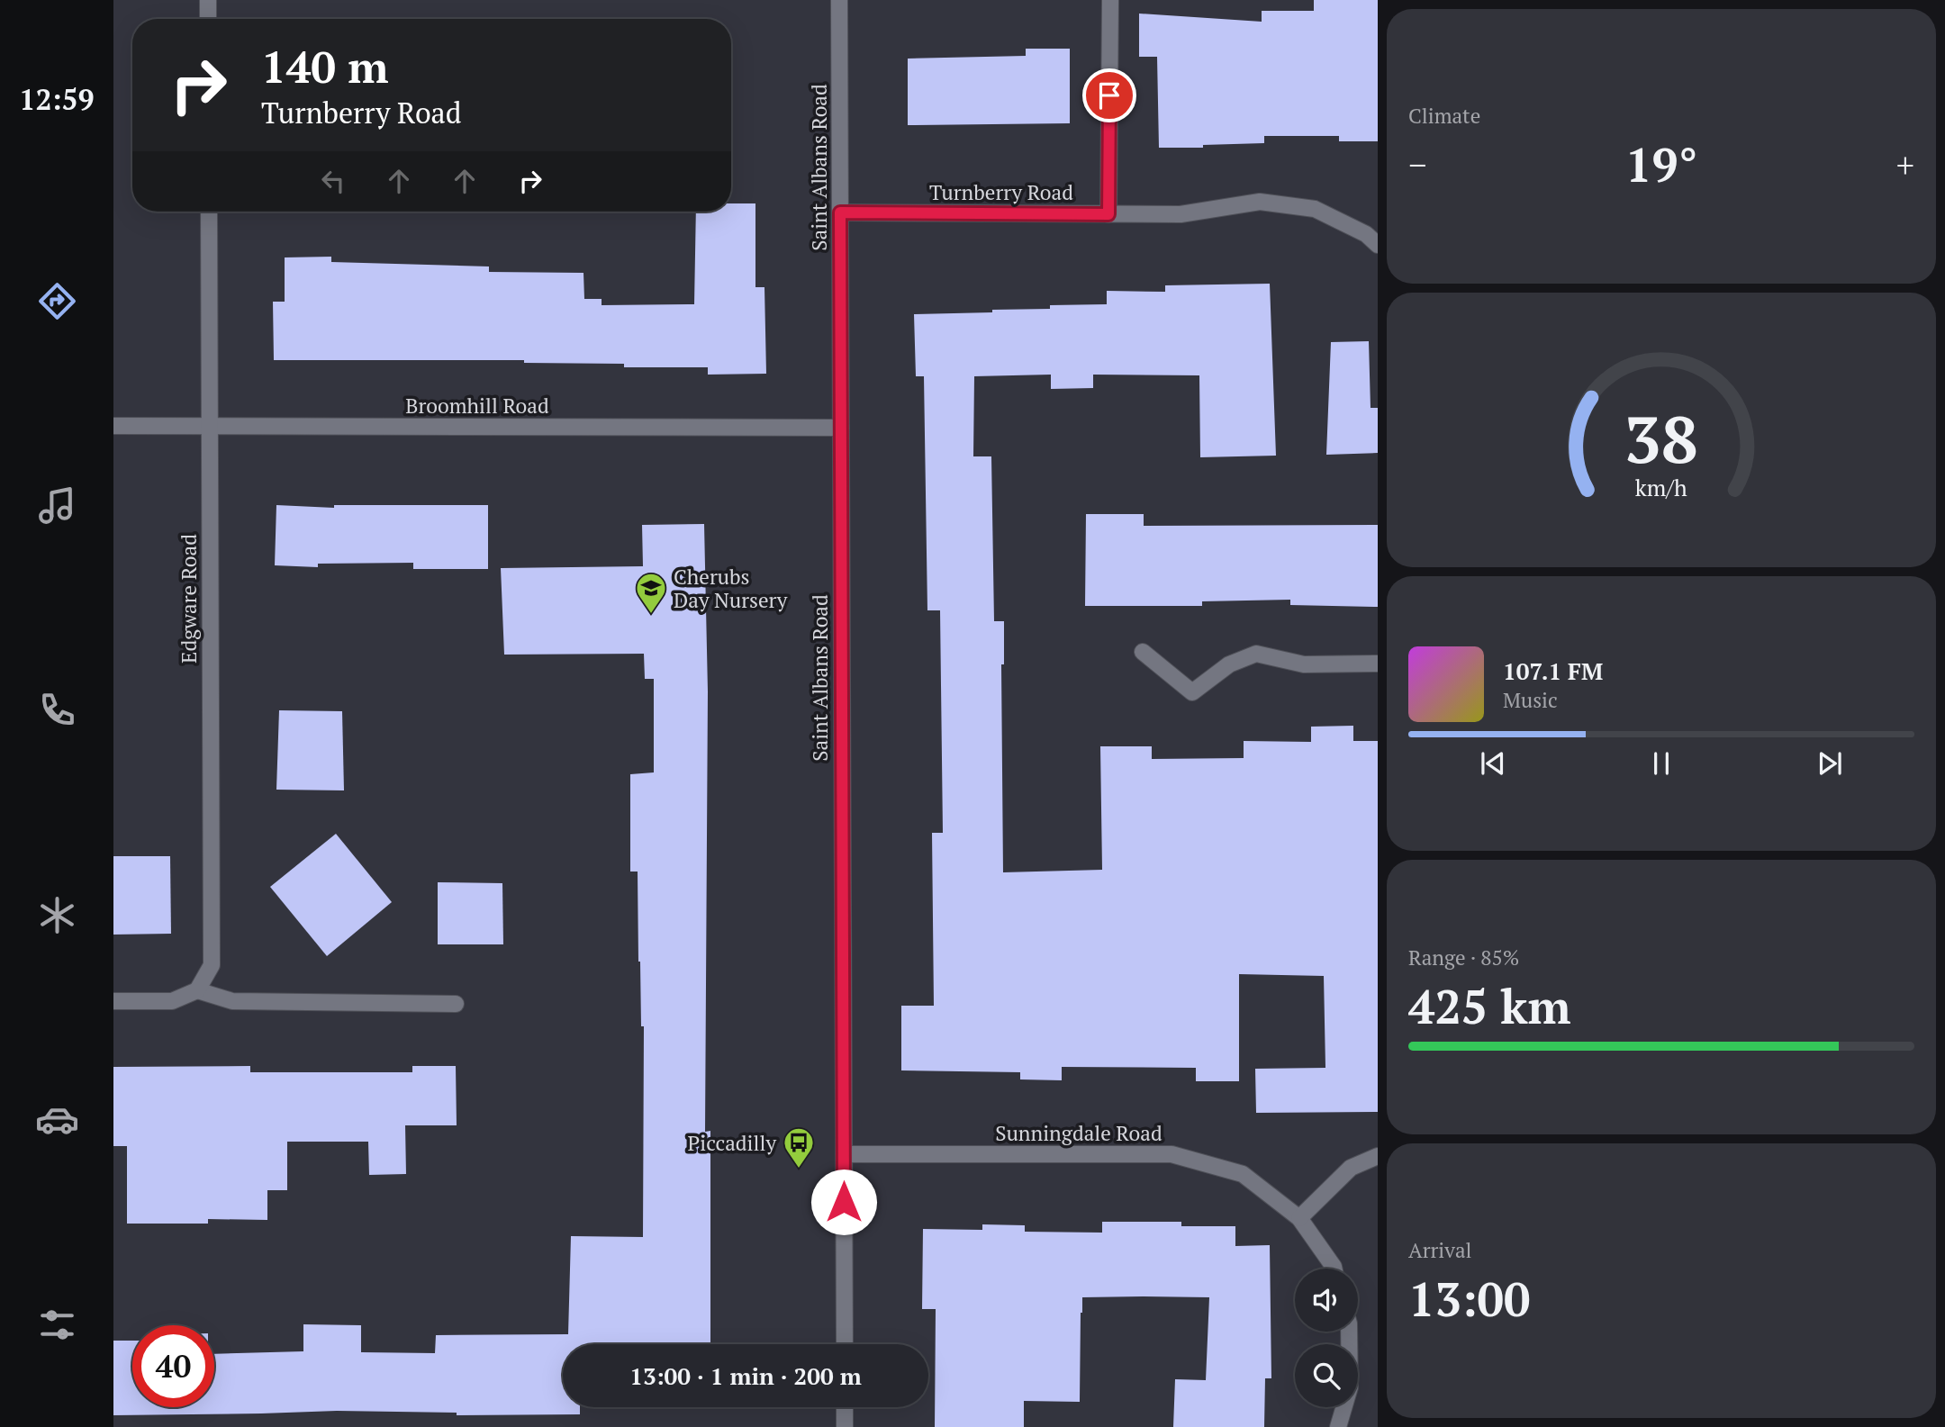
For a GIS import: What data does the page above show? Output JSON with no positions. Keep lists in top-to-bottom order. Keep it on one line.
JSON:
{"streets":{"street":["Saint Albans Road","Turnberry Road","Broomhill Road","Edgware Road","Sunningdale Road"]},"crossings":[["Saint Albans Road","Turnberry Road"],["Saint Albans Road","Broomhill Road"],["Saint Albans Road","Sunningdale Road"],["Broomhill Road","Edgware Road"]],"places":{"school or university":["Cherubs Day Nursery"],"bus stop":["Piccadilly"]},"page":{"tabs":"12:59","tile":["Climate",["Range · 85%","425 km"],["Arrival","13:00"]],"turn":["140 m","Turnberry Road"],"heat":["−","19°","+"],"song":["107.1 FM","Music"],"limit":"40","trip":"13:00 · 1 min · 200 m","gauge":["38","km/h"]}}
